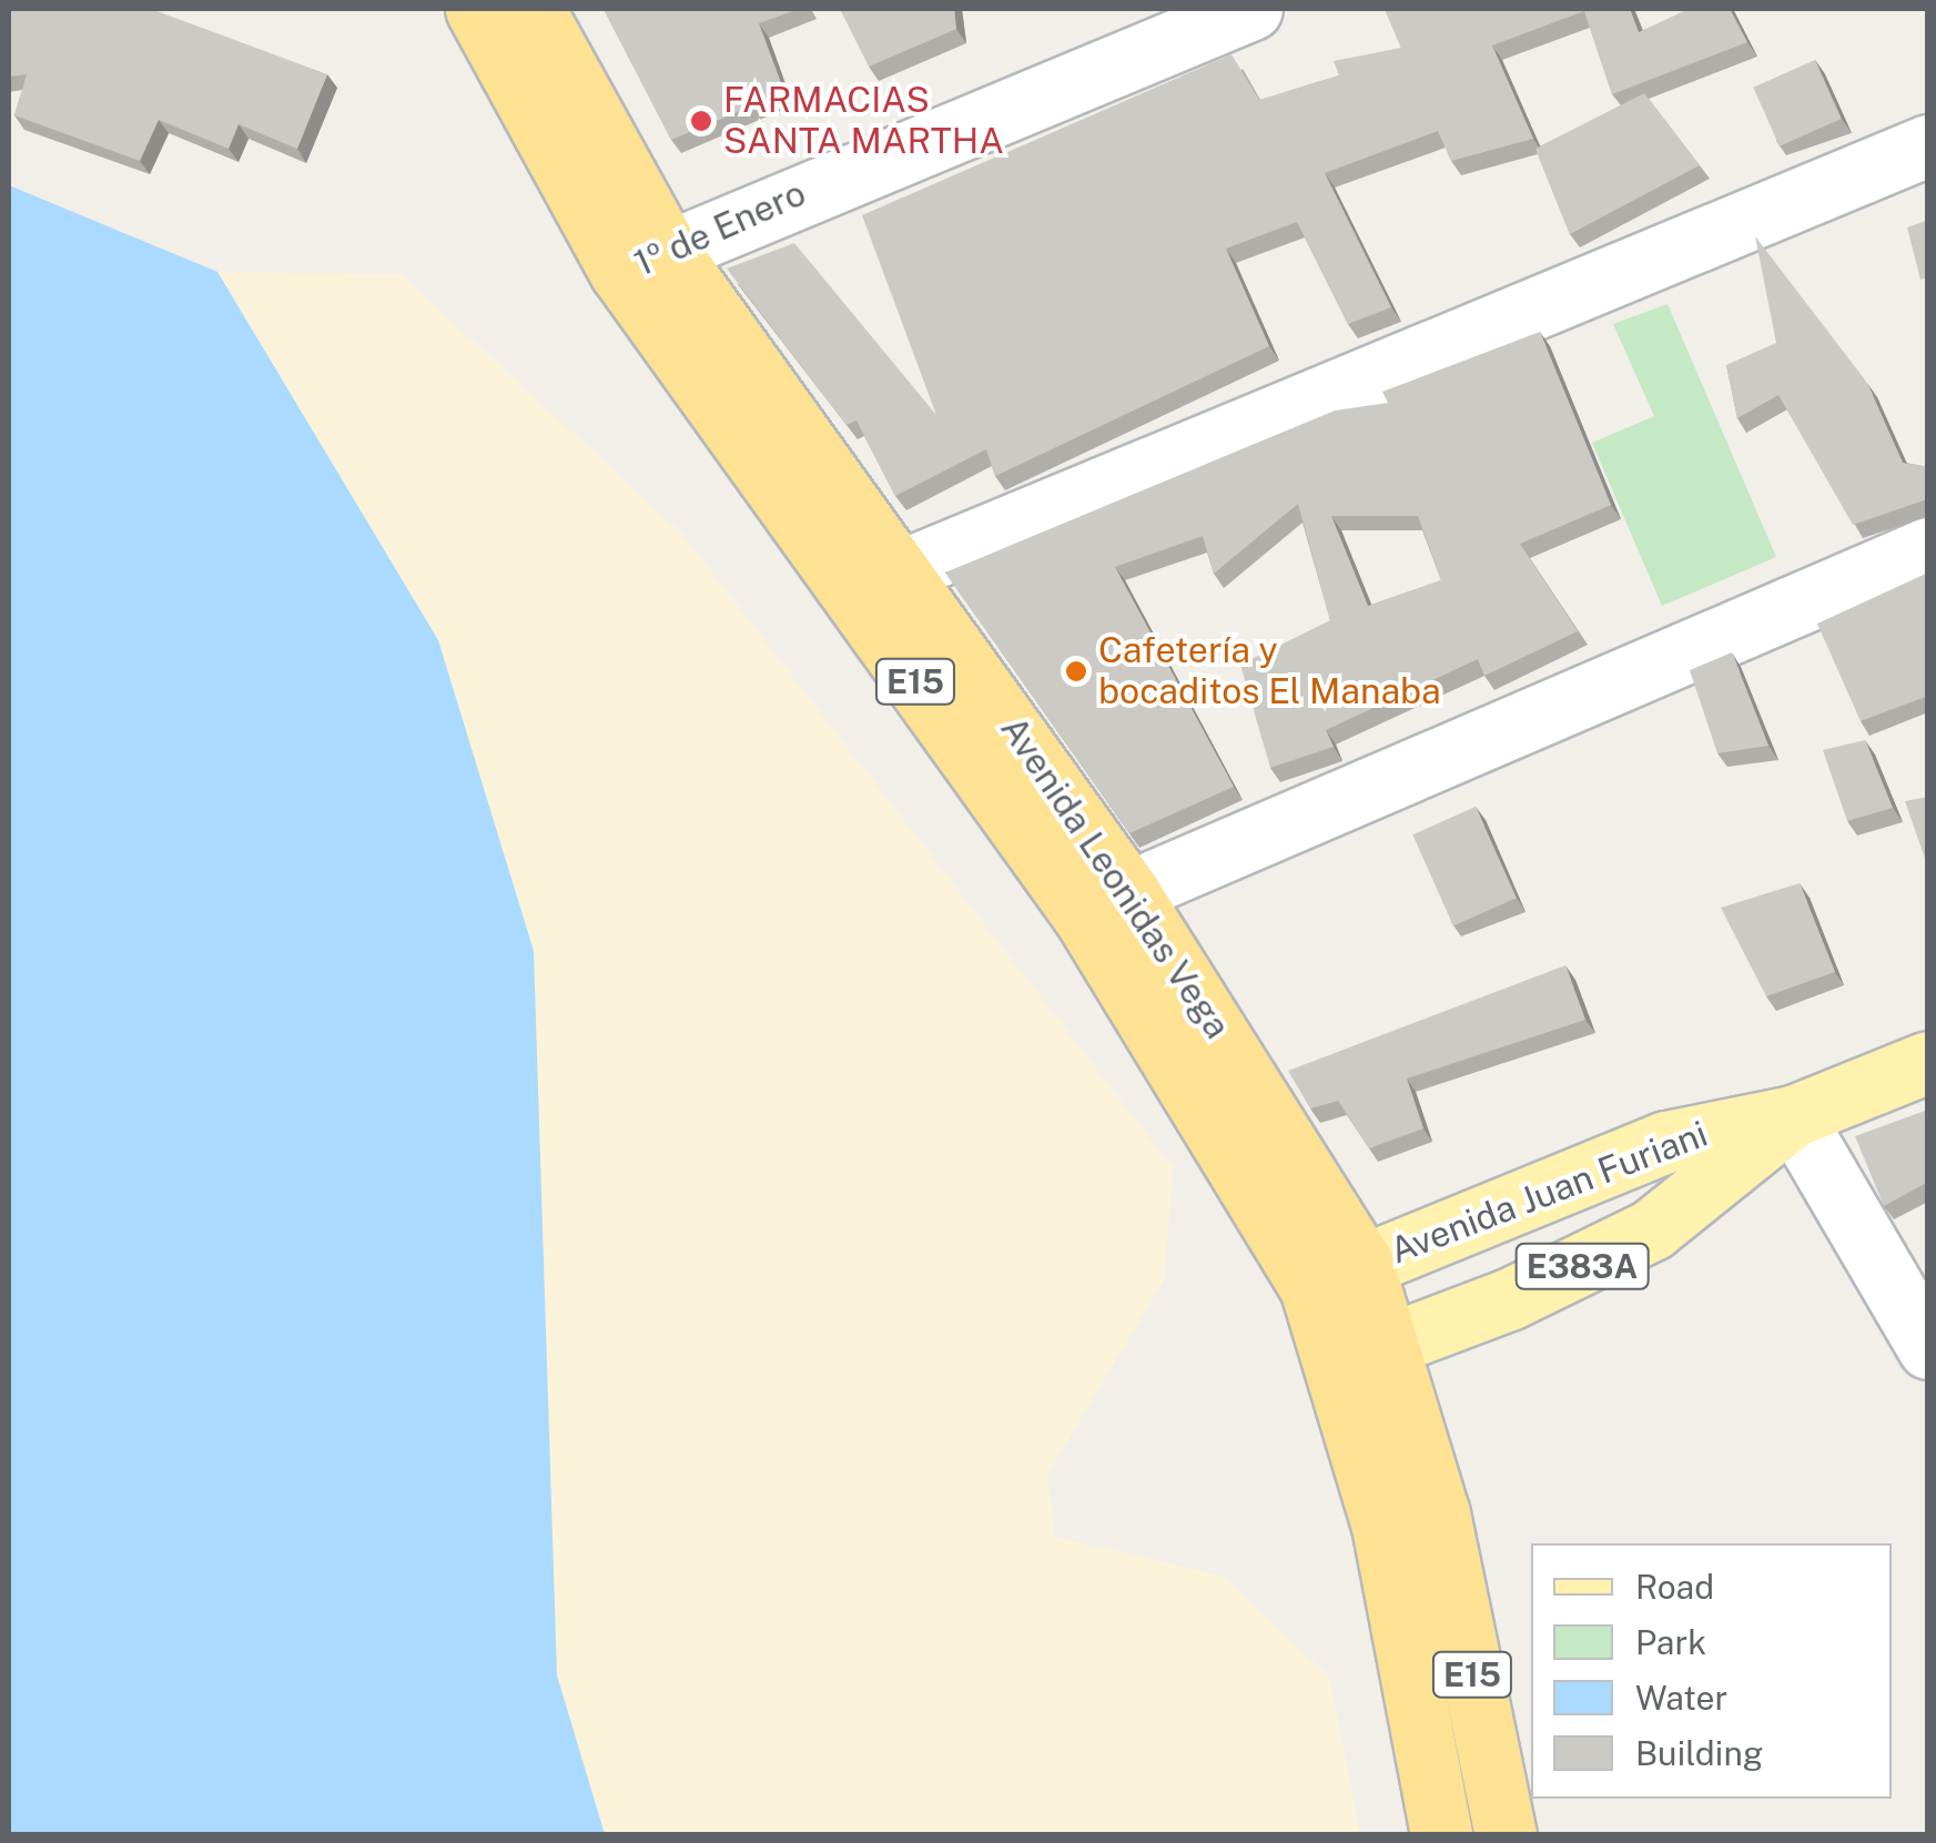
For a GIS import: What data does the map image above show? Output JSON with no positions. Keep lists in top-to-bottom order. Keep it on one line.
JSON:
{"streets":{"highway":["E15","Avenida Leonidas Vega"],"main road":["Avenida Juan Furiani","E383A"],"street":["1º de Enero"]},"crossings":[["1º de Enero","Avenida Leonidas Vega"],["Avenida Leonidas Vega","Avenida Juan Furiani"]],"places":["FARMACIAS SANTA MARTHA","Cafetería y bocaditos El Manaba"],"legend":["Road","Park","Water","Building"]}
